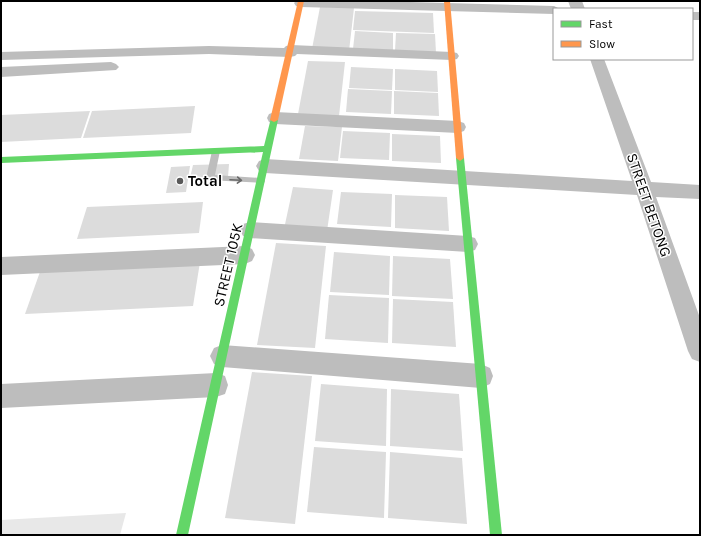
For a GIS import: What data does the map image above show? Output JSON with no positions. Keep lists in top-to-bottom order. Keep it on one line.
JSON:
{"streets":{"street":["STREET BETONG","STREET 105K"]},"places":["Total"],"legend":["Fast","Slow"]}
